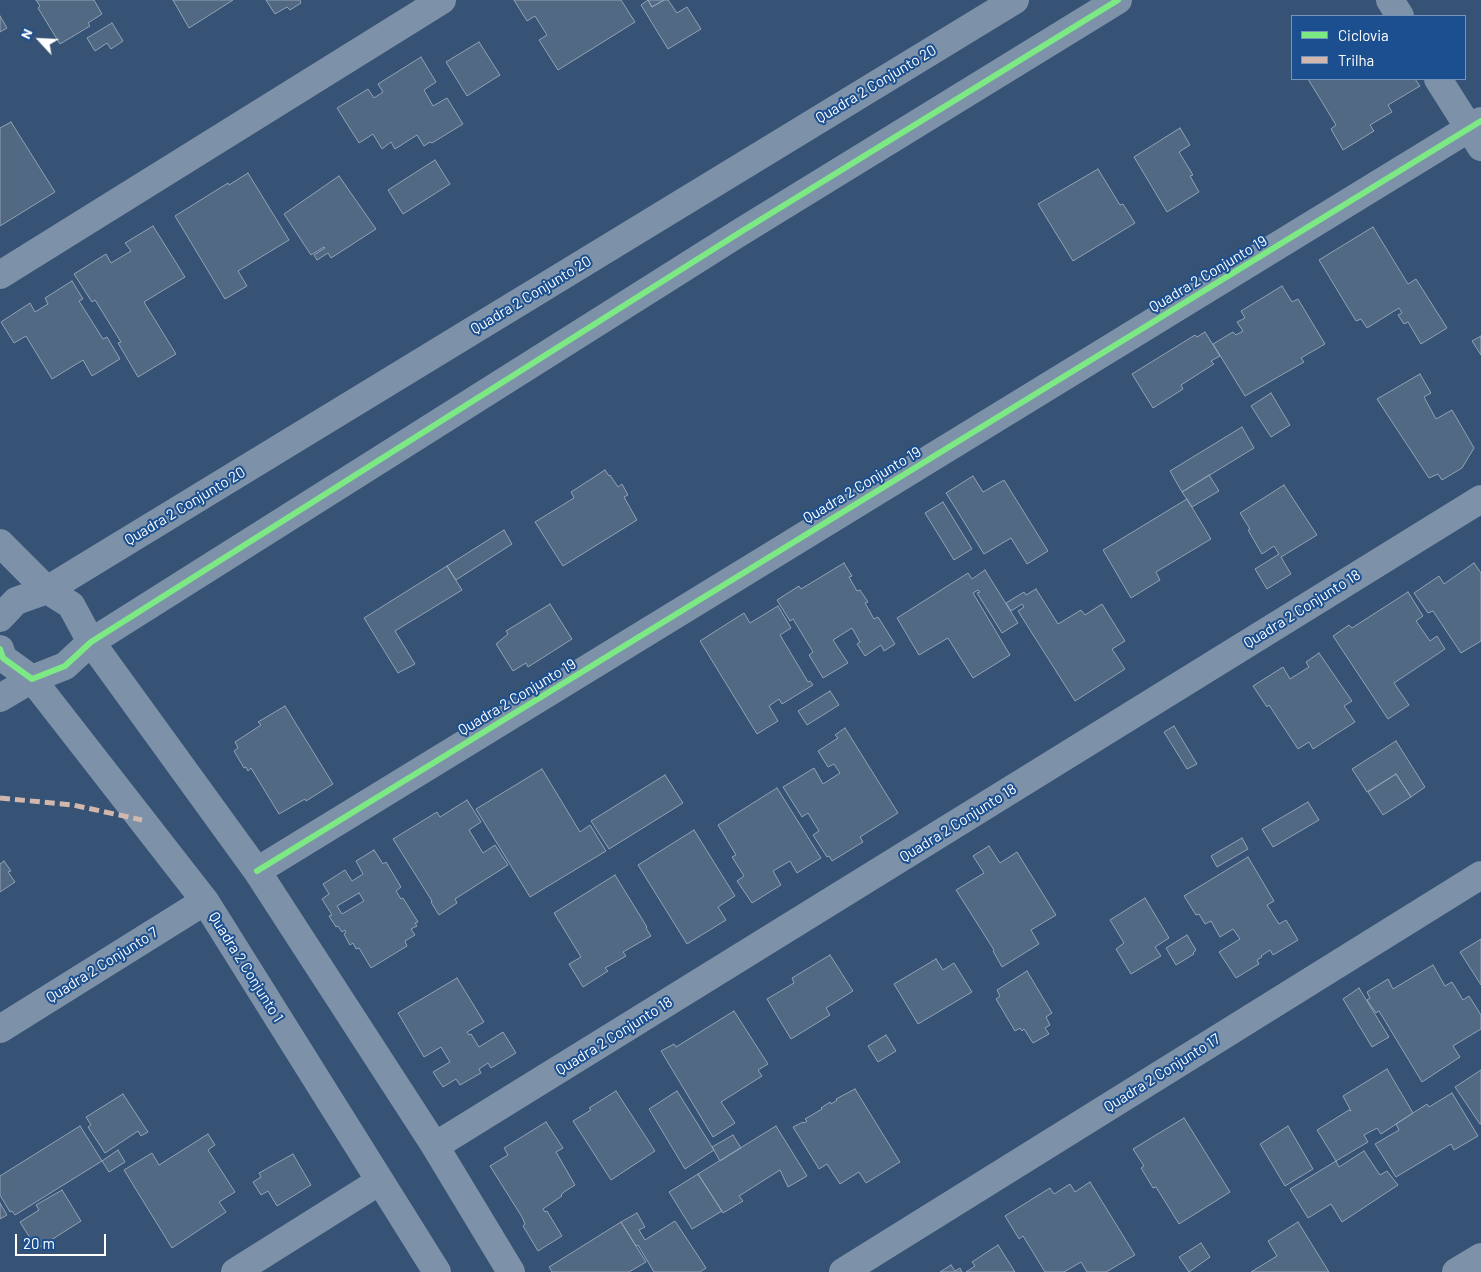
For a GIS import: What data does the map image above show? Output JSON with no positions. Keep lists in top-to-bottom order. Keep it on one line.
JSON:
{"streets":{"street":["Quadra 2 Conjunto 20","Quadra 2 Conjunto 19","Quadra 2 Conjunto 18","Quadra 2 Conjunto 7","Quadra 2 Conjunto 1","Quadra 2 Conjunto 17"]},"crossings":[["Quadra 2 Conjunto 7","Quadra 2 Conjunto 1"]],"legend":["Ciclovia","Trilha"],"scale_bar":"20 m","north":"top left"}
